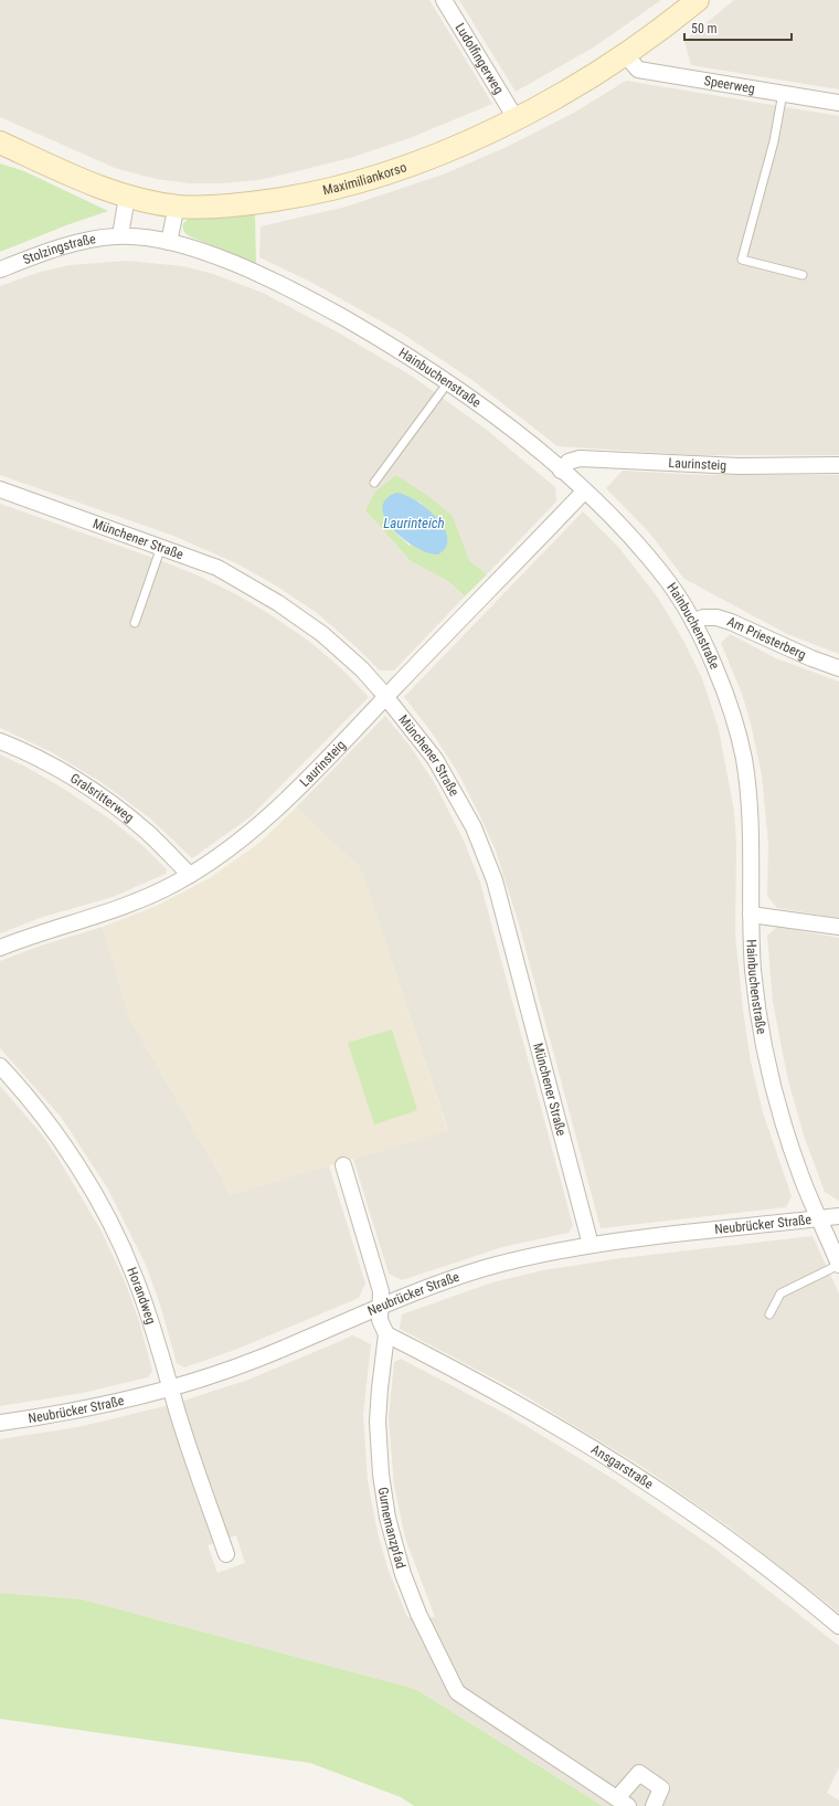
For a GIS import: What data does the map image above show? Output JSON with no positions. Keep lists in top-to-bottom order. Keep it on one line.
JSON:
{"streets":{"street":["Ludolfingerweg","Speerweg","Maximiliankorso","Stolzingstraße","Hainbuchenstraße","Laurinsteig","Münchener Straße","Am Priesterberg","Gralsritterweg","Neubrücker Straße","Horandweg","Ansgarstraße","Gurnemanzpfad"]},"crossings":[["Ludolfingerweg","Maximiliankorso"],["Speerweg","Maximiliankorso"],["Stolzingstraße","Hainbuchenstraße"],["Hainbuchenstraße","Laurinsteig"],["Hainbuchenstraße","Am Priesterberg"],["Hainbuchenstraße","Neubrücker Straße"],["Laurinsteig","Münchener Straße"],["Laurinsteig","Gralsritterweg"],["Münchener Straße","Neubrücker Straße"],["Neubrücker Straße","Horandweg"],["Neubrücker Straße","Gurnemanzpfad"],["Ansgarstraße","Gurnemanzpfad"]],"water":["Laurinteich"],"scale_bar":"50 m"}
